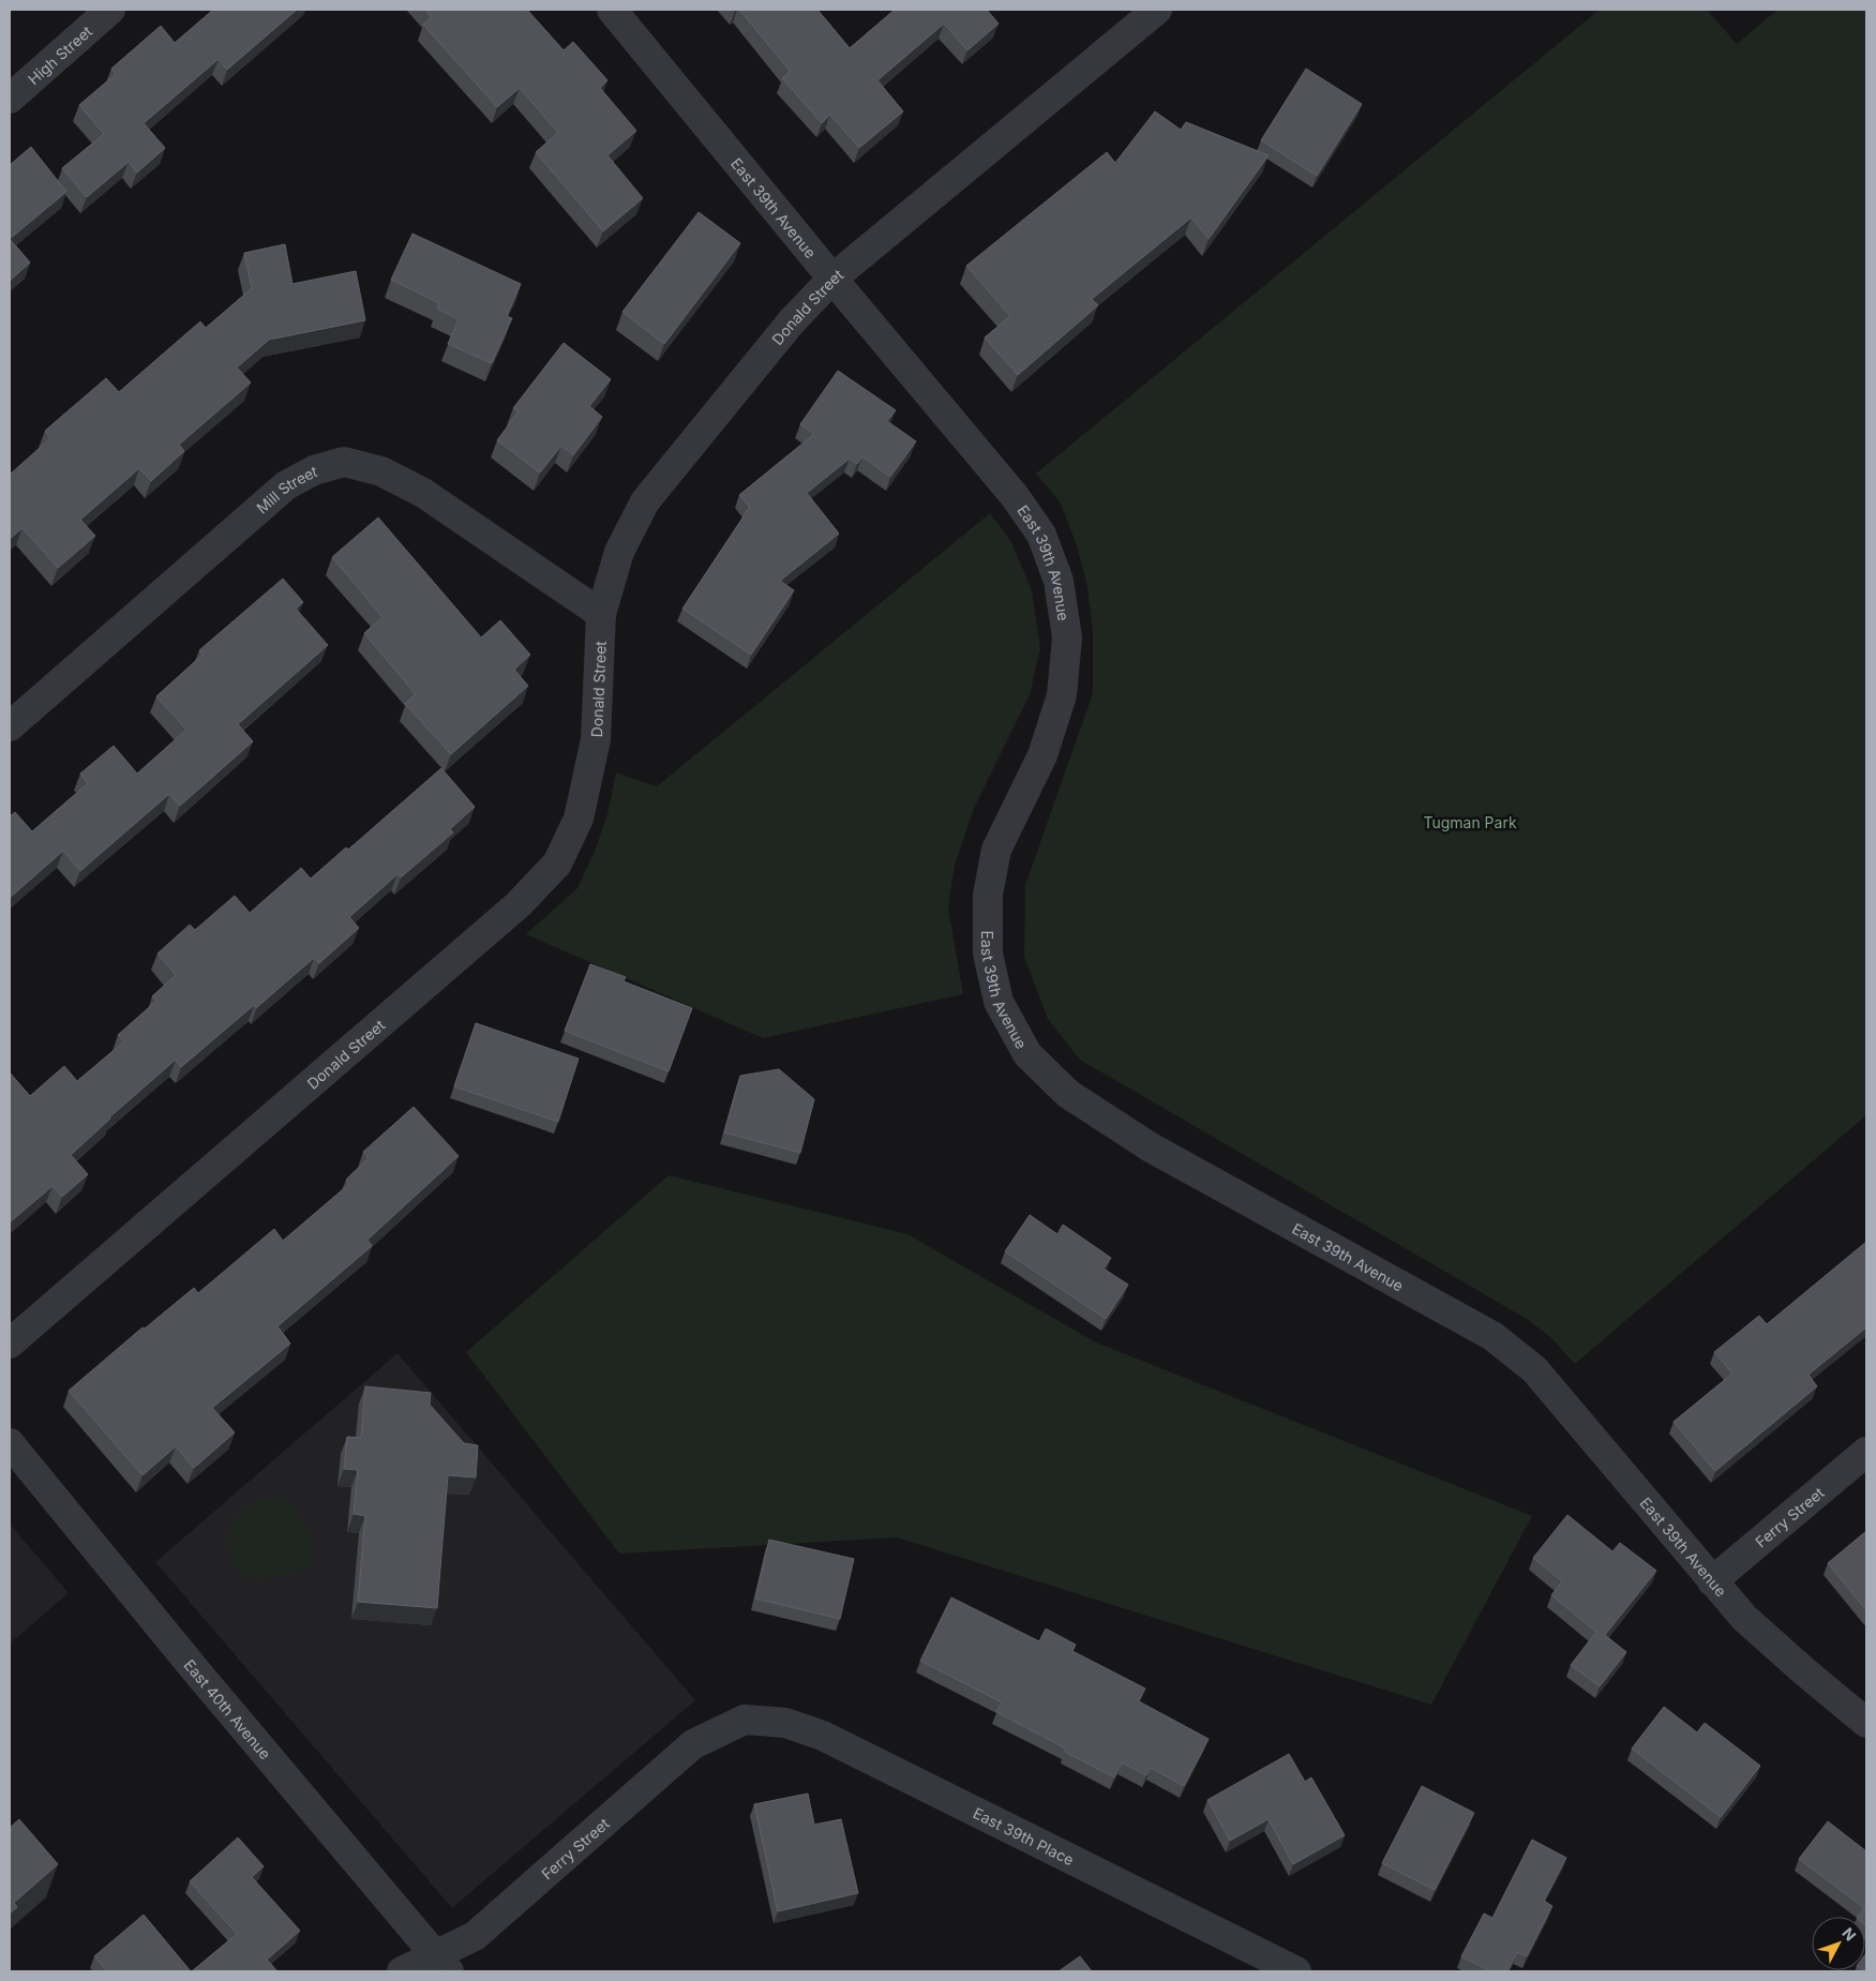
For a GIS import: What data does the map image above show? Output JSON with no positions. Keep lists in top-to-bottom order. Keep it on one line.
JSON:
{"streets":{"street":["High Street","East 39th Avenue","Donald Street","Mill Street","Ferry Street","East 40th Avenue","East 39th Place"]},"crossings":[["East 39th Avenue","Donald Street"],["East 39th Avenue","Ferry Street"],["Donald Street","Mill Street"],["Ferry Street","East 40th Avenue"],["Ferry Street","East 39th Place"]],"parks":["Tugman Park"],"north":"top right"}
